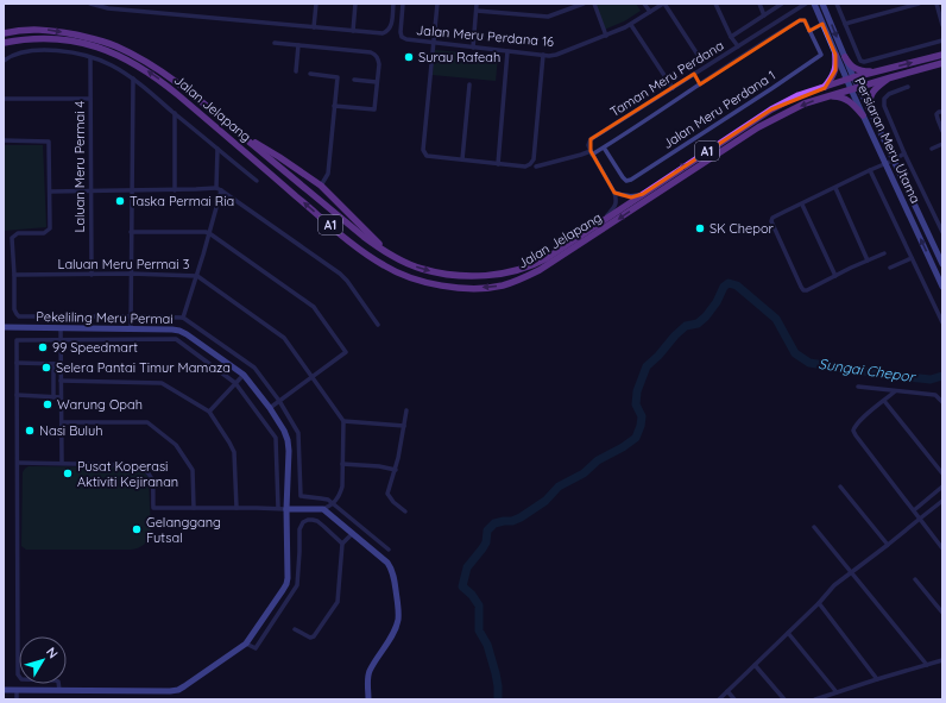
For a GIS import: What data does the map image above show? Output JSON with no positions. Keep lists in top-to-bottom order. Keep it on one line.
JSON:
{"streets":{"main road":["Jalan Jelapang","A1"],"street":["Jalan Meru Perdana 16","Taman Meru Perdana","Jalan Meru Perdana 1","Persiaran Meru Utama","Laluan Meru Permai 4","Laluan Meru Permai 3","Pekeliling Meru Permai"]},"crossings":[["Jalan Jelapang","Persiaran Meru Utama"],["Laluan Meru Permai 4","Laluan Meru Permai 3"]],"water":["Sungai Chepor"],"places":["Surau Rafeah","Taska Permai Ria","SK Chepor","99 Speedmart","Selera Pantai Timur Mamaza","Warung Opah","Nasi Buluh","Pusat Koperasi Aktiviti Kejiranan","Gelanggang Futsal"],"north":"top right"}
